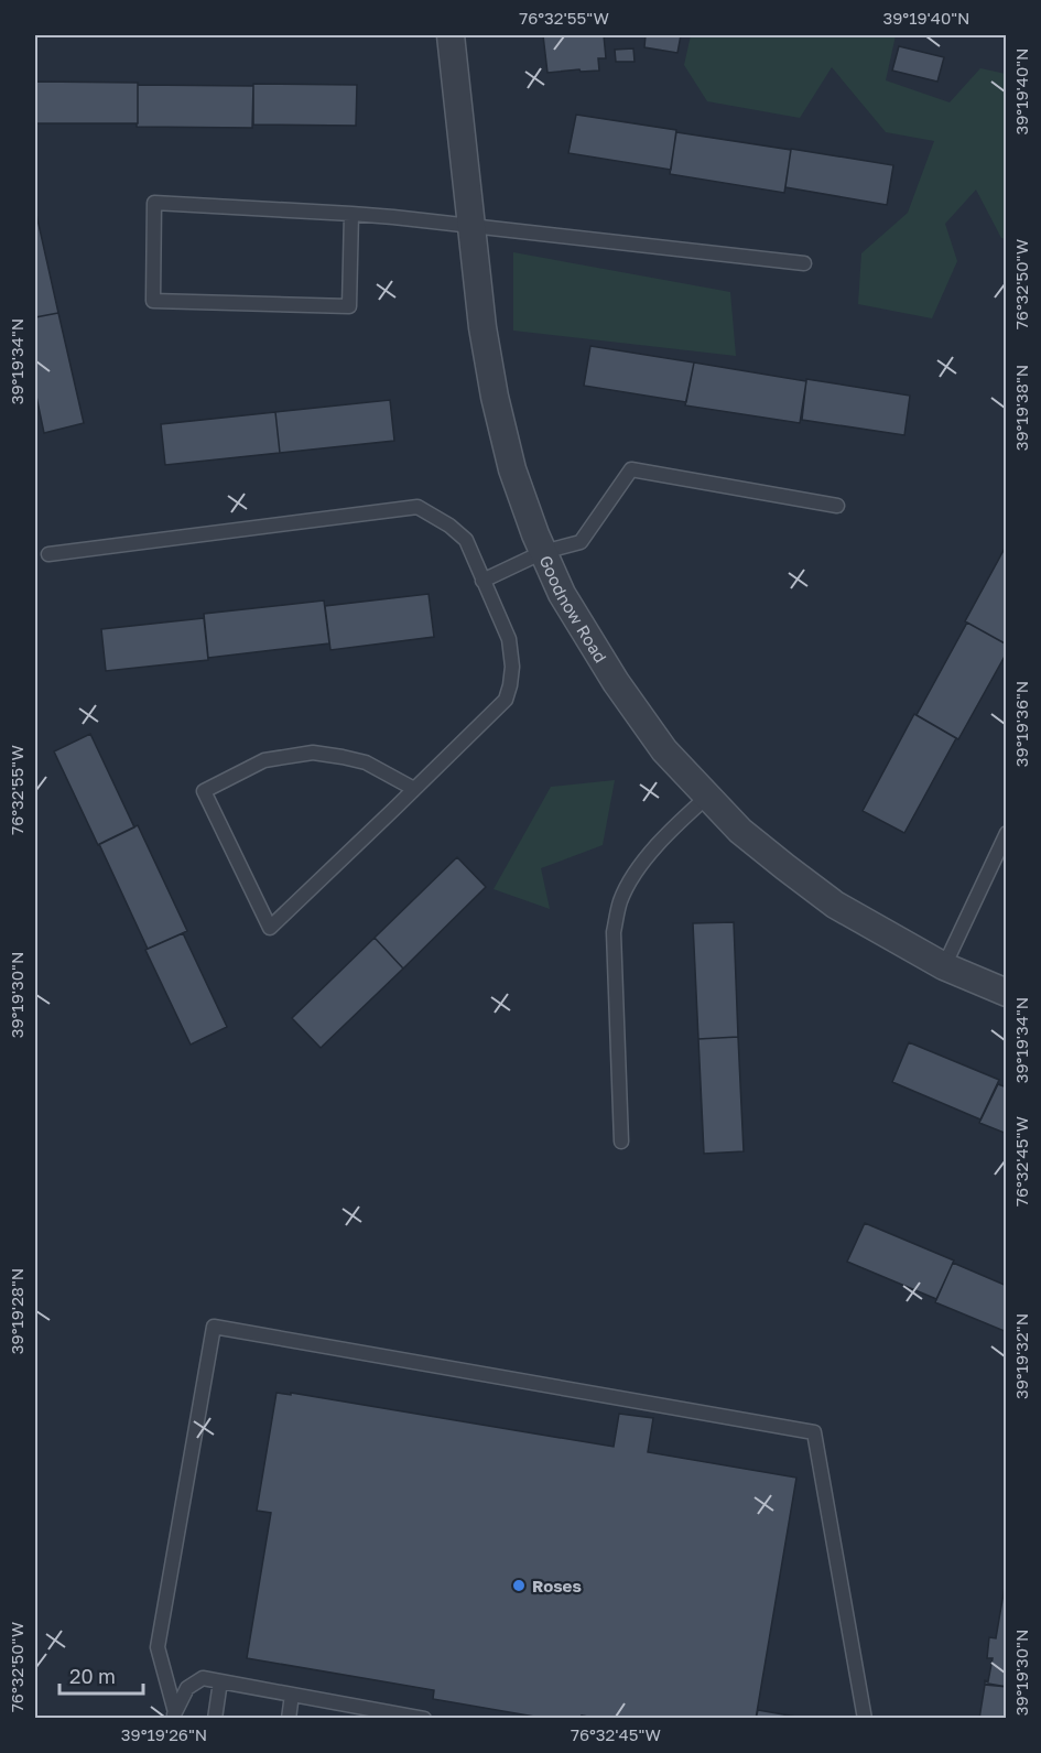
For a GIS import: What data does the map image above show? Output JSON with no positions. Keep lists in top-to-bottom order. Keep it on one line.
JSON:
{"streets":{"street":["Goodnow Road"]},"places":["Roses"],"scale_bar":"20 m","coordinates":["76°32'55\"W","39°19'40\"N","76°32'50\"W","39°19'34\"N","39°19'38\"N","39°19'36\"N","39°19'30\"N","76°32'45\"W","39°19'28\"N","39°19'32\"N","39°19'26\"N"]}
